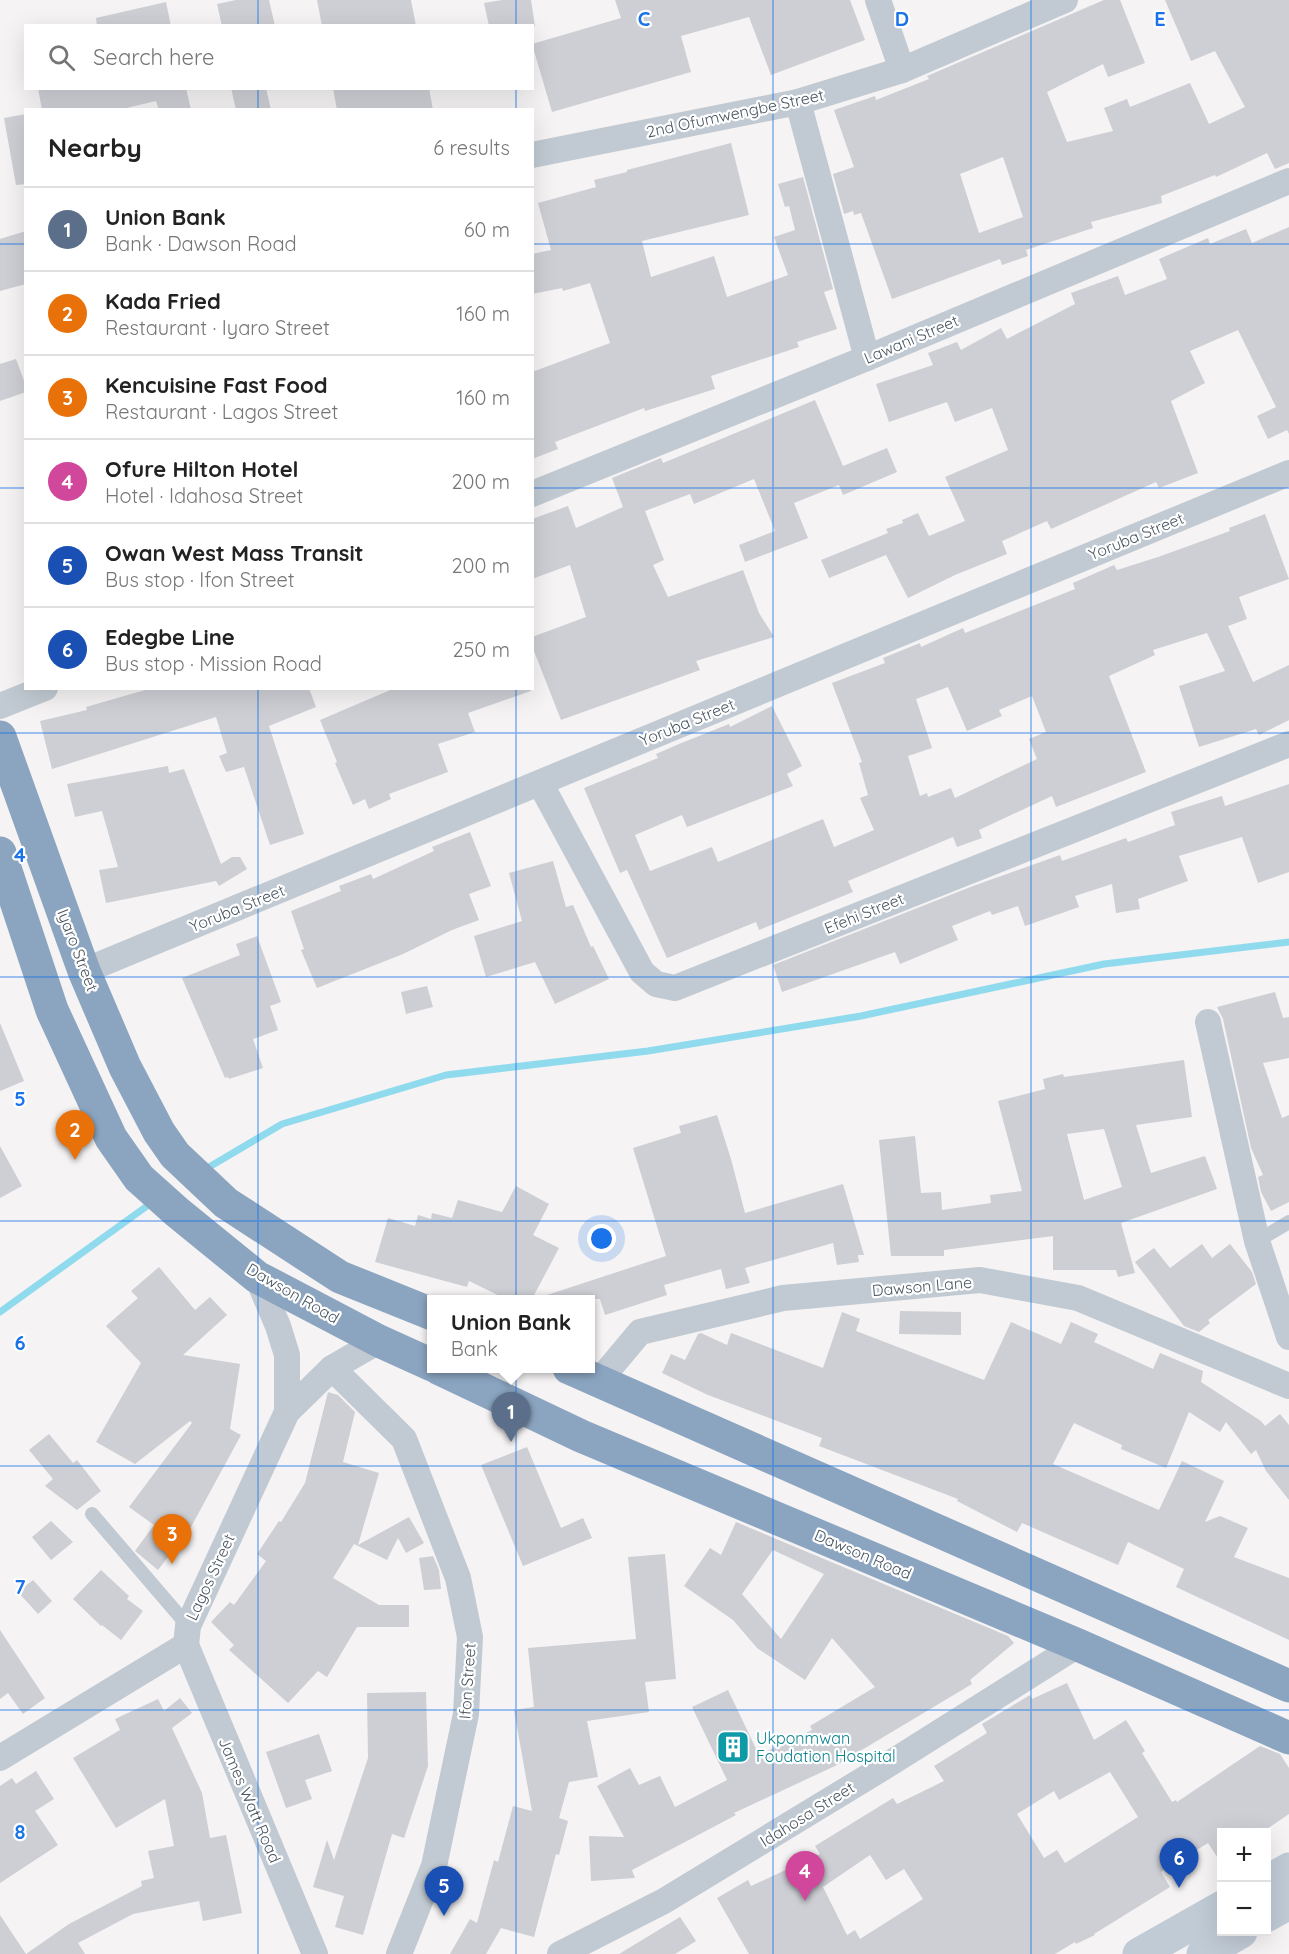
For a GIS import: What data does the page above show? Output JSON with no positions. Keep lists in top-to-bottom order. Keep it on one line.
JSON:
{"streets":{"highway":["Iyaro Street","Dawson Road"],"street":["2nd Ofumwengbe Street","Lawani Street","Yoruba Street","Efehi Street","Dawson Lane","Lagos Street","Ifon Street","James Watt Road","Idahosa Street"]},"crossings":[["Yoruba Street","Efehi Street"],["Yoruba Street","Iyaro Street"],["Dawson Road","Idahosa Street"],["Lagos Street","James Watt Road"]],"places":{"building":["Ukponmwan Foudation Hospital"]},"page":{"search":"Search here","heading":["Nearby","6 results"],"list":[{"mark":"1","name":"Union Bank","note":"Bank · Dawson Road","value":"60 m"},{"mark":"2","name":"Kada Fried","note":"Restaurant · Iyaro Street","value":"160 m"},{"mark":"3","name":"Kencuisine Fast Food","note":"Restaurant · Lagos Street","value":"160 m"},{"mark":"4","name":"Ofure Hilton Hotel","note":"Hotel · Idahosa Street","value":"200 m"},{"mark":"5","name":"Owan West Mass Transit","note":"Bus stop · Ifon Street","value":"200 m"},{"mark":"6","name":"Edegbe Line","note":"Bus stop · Mission Road","value":"250 m"}],"pins":["2","1","3","6","4","5"],"popup":["Union Bank","Bank"],"map_buttons":["+","−"]},"grid":{"columns":["C","D","E"],"rows":["4","5","6","7","8"]}}
